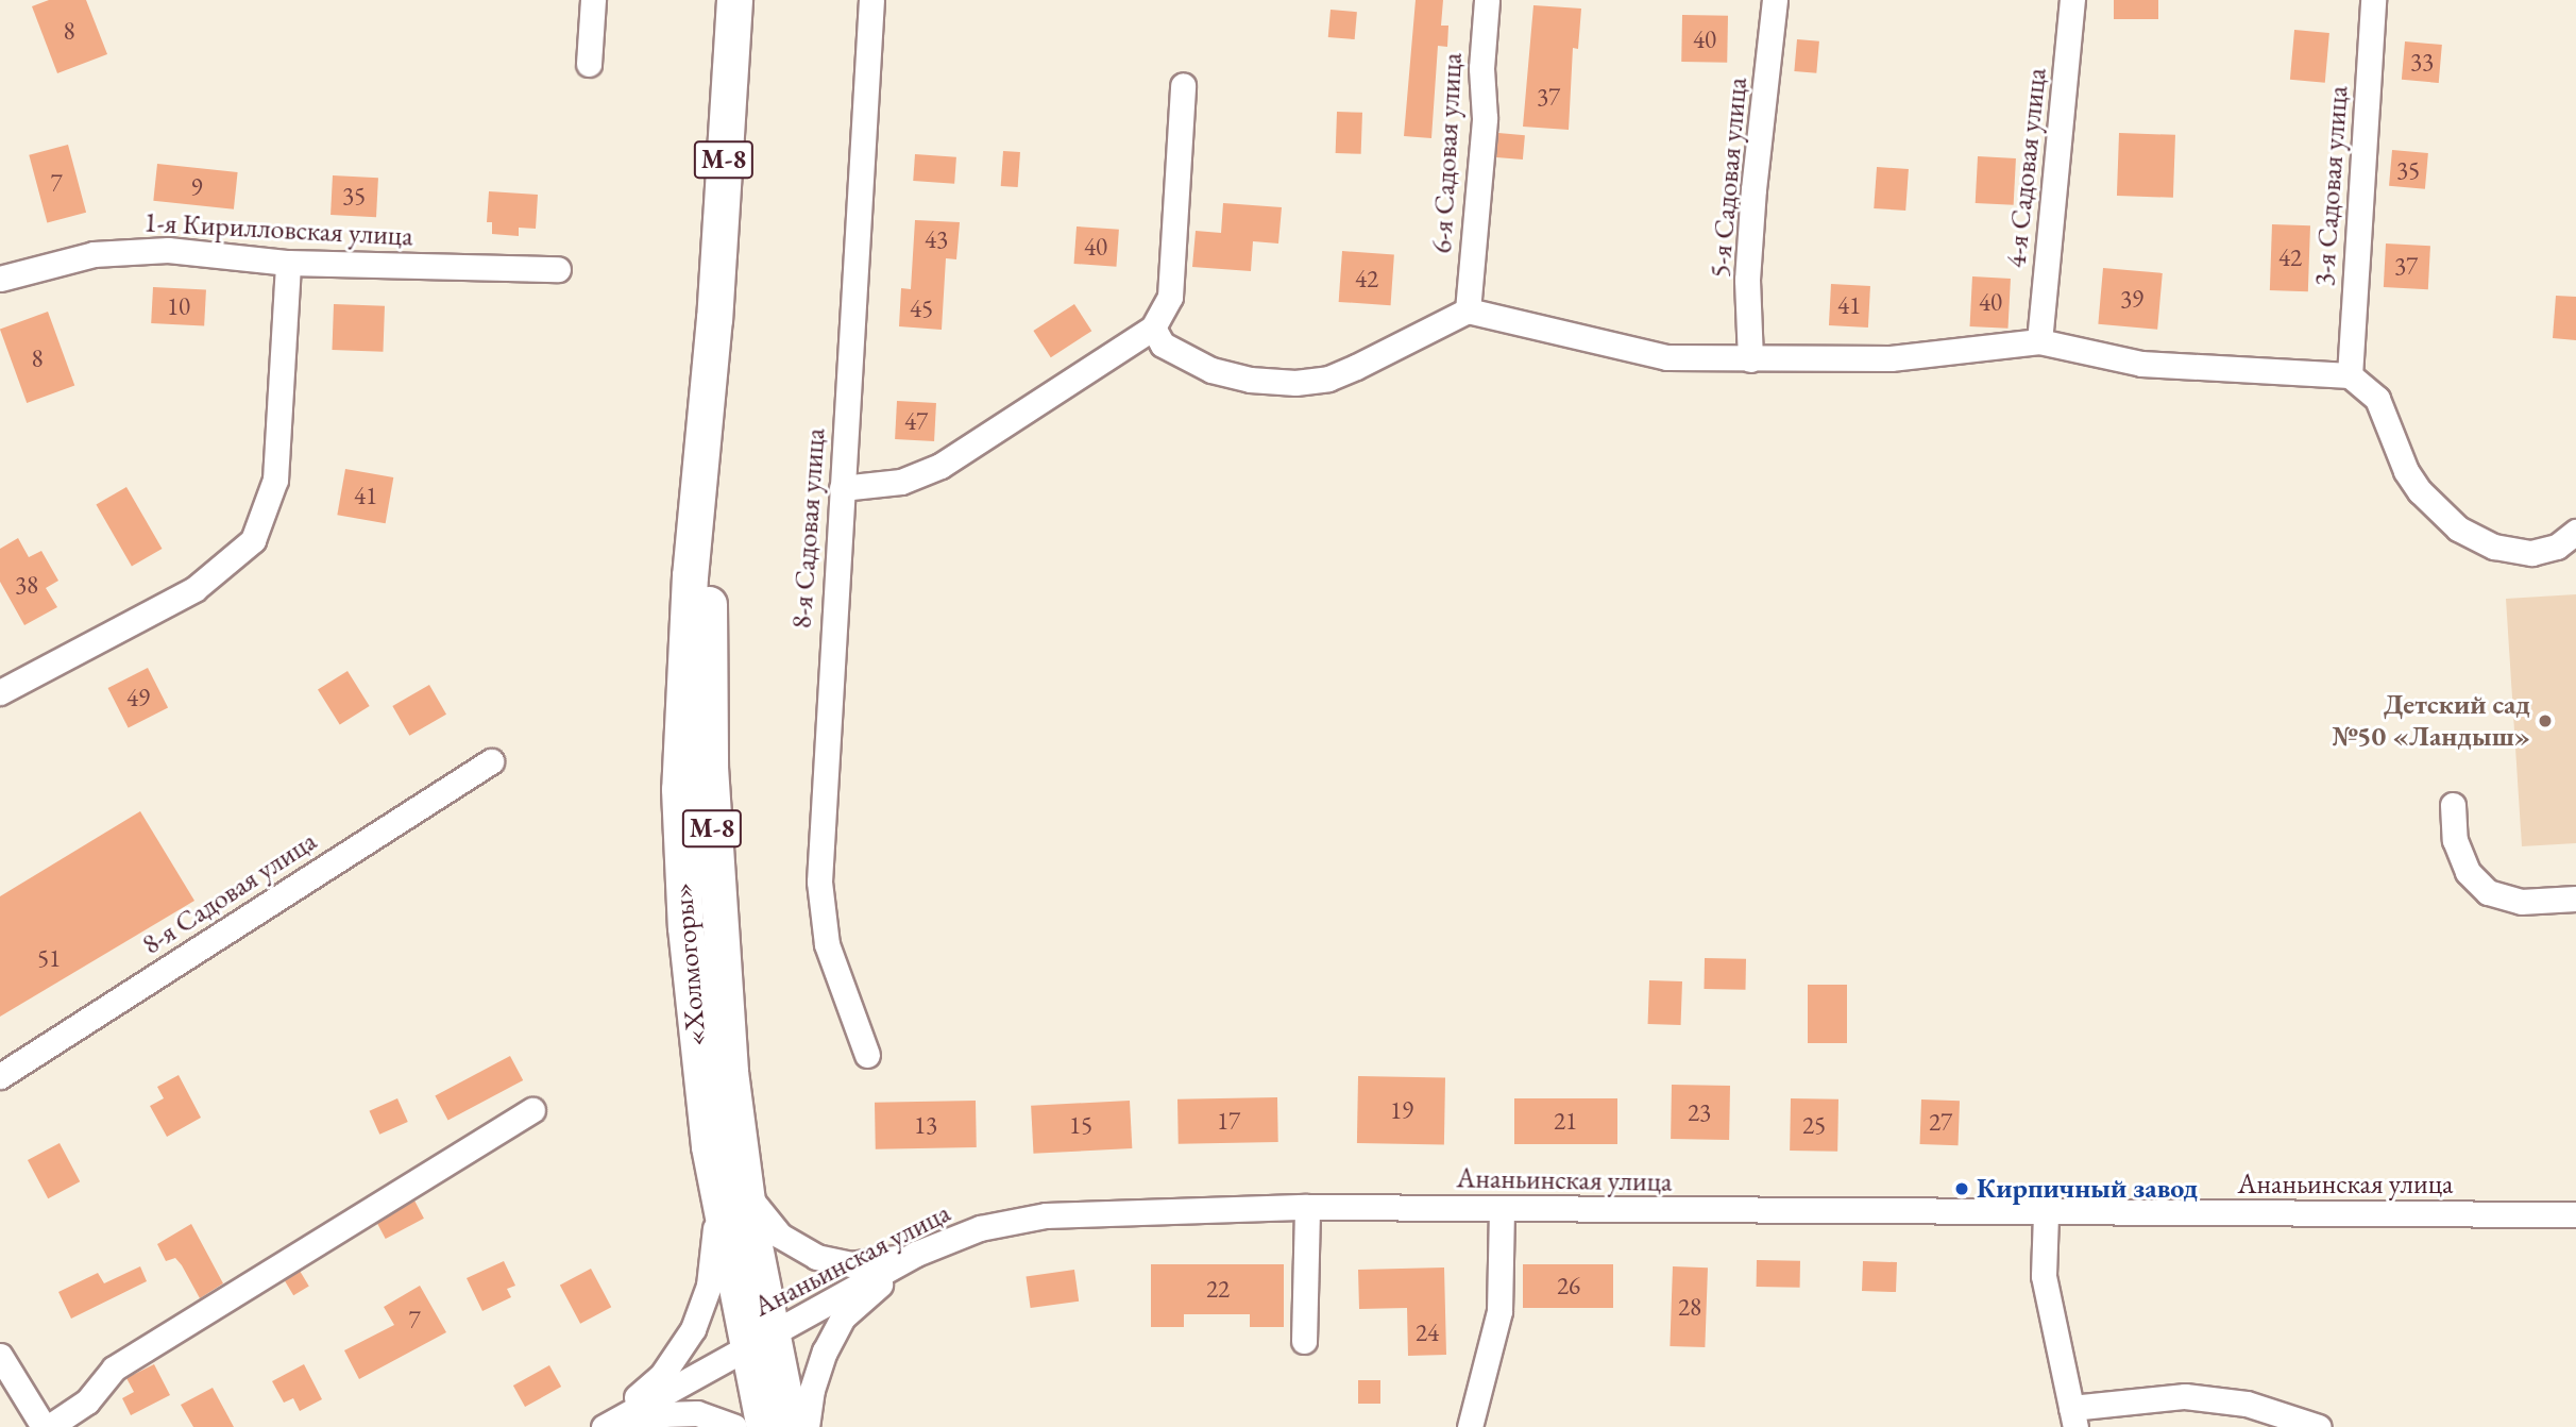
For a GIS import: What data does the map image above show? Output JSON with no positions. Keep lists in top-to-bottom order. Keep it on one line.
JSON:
{"streets":{"highway":["М-8","«Холмогоры»"],"street":["6-я Садовая улица","4-я Садовая улица","5-я Садовая улица","3-я Садовая улица","1-я Кирилловская улица","8-я Садовая улица","Ананьинская улица"]},"crossings":[["«Холмогоры»","Ананьинская улица"]],"places":["Детский сад №50 «Ландыш»","Кирпичный завод"],"house_numbers":["8","40","33","37","35","7","9","35","43","40","42","37","42","39","40","41","10","45","8","47","41","38","49","51","19","23","17","21","27","13","15","25","26","22","28","7","24"]}
